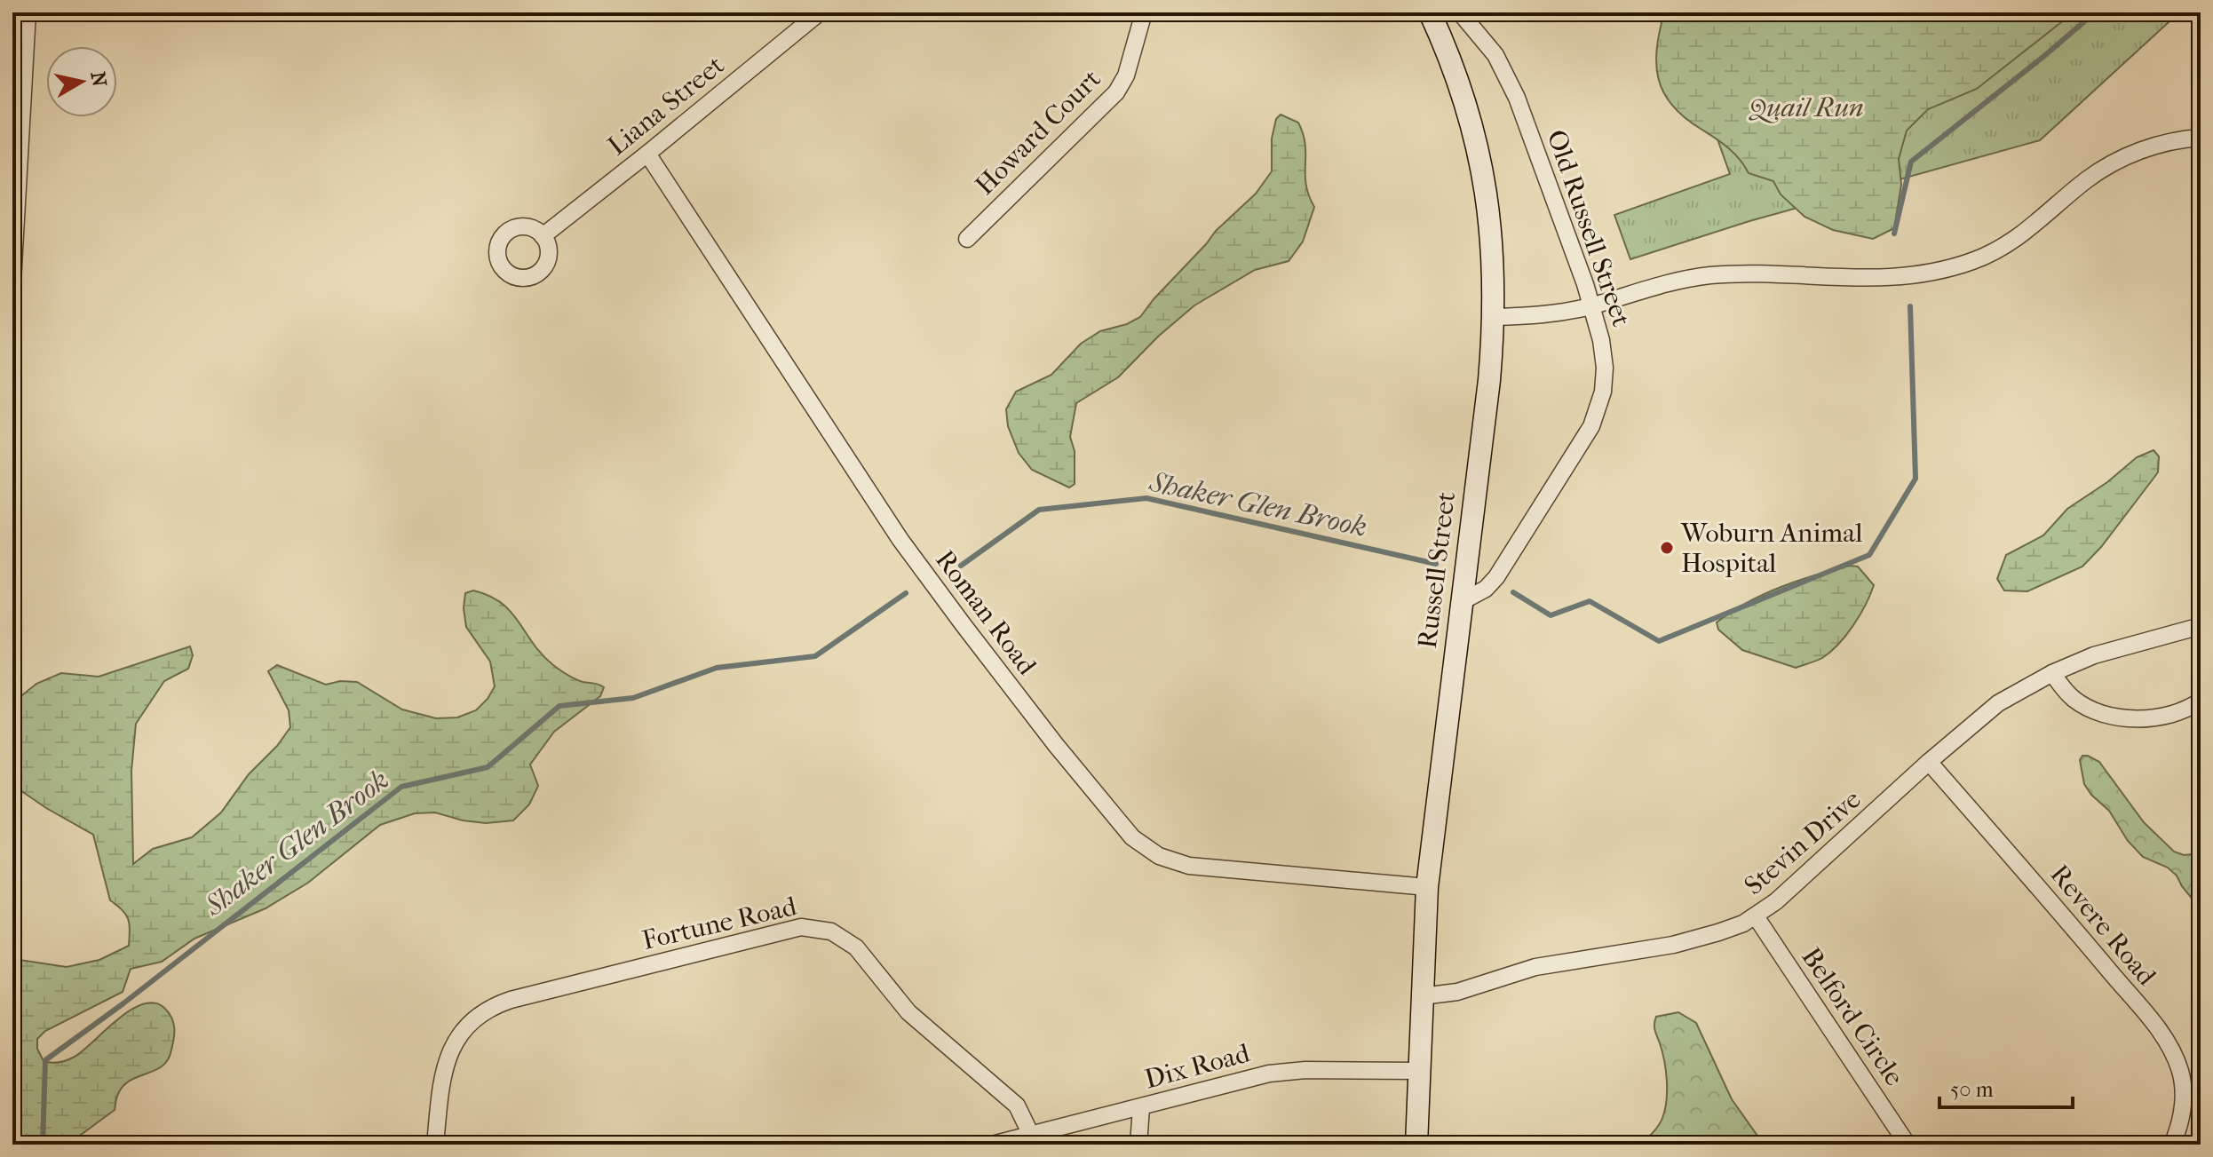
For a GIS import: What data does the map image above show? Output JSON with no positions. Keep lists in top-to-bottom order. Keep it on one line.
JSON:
{"streets":{"street":["Liana Street","Howard Court","Old Russell Street","Russell Street","Roman Road","Stevin Drive","Fortune Road","Revere Road","Belford Circle","Dix Road"]},"crossings":[["Liana Street","Roman Road"],["Old Russell Street","Russell Street"],["Russell Street","Roman Road"],["Russell Street","Stevin Drive"],["Russell Street","Dix Road"],["Stevin Drive","Revere Road"],["Stevin Drive","Belford Circle"],["Fortune Road","Dix Road"]],"water":["Shaker Glen Brook"],"parks":["Quail Run"],"places":["Woburn Animal Hospital"],"scale_bar":"50 m","north":"right"}
